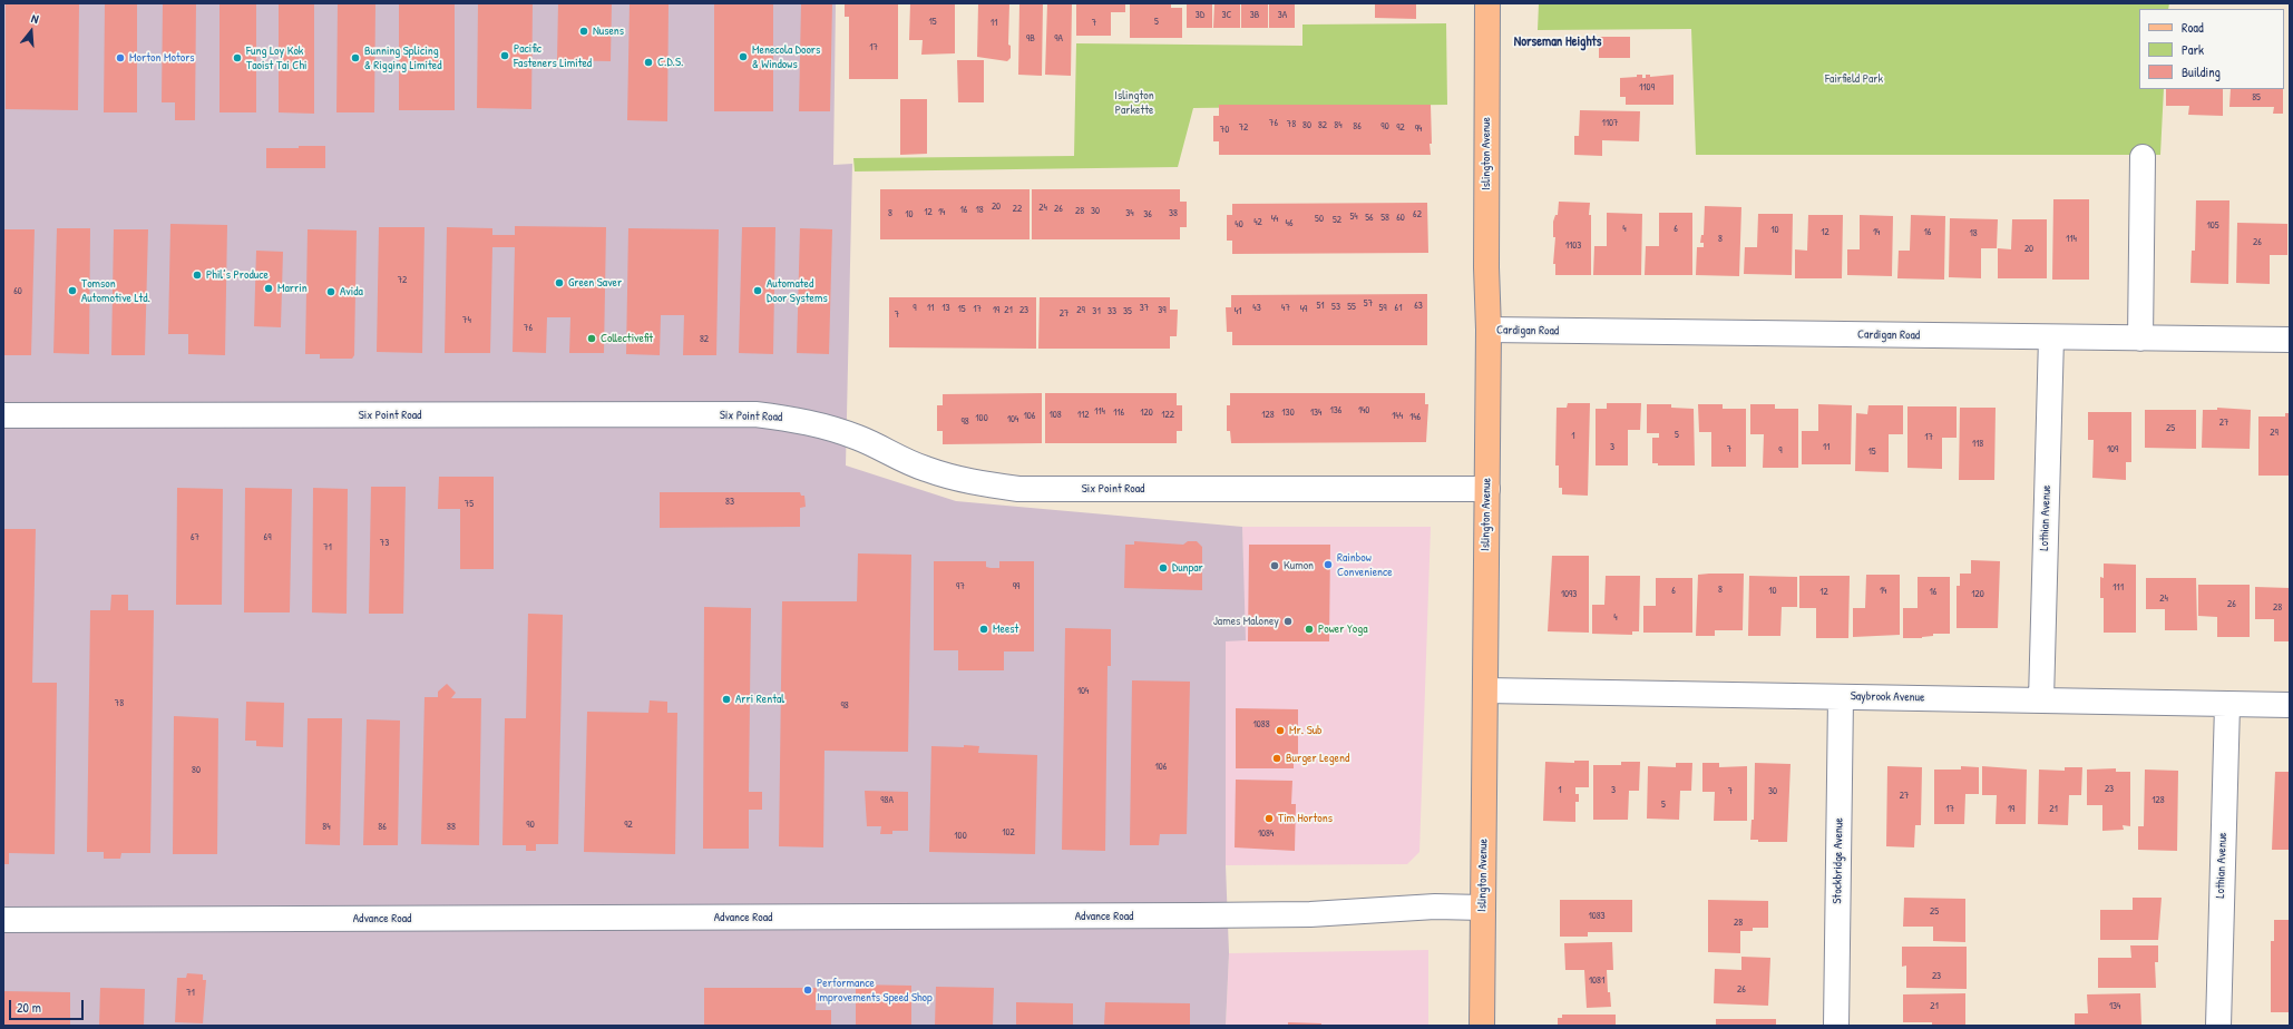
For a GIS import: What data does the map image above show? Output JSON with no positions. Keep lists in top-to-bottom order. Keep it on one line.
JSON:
{"streets":{"main road":["Islington Avenue"],"street":["Cardigan Road","Six Point Road","Lothian Avenue","Saybrook Avenue","Stockbridge Avenue","Advance Road"]},"crossings":[["Islington Avenue","Cardigan Road"],["Islington Avenue","Six Point Road"],["Islington Avenue","Saybrook Avenue"],["Islington Avenue","Advance Road"],["Cardigan Road","Lothian Avenue"],["Lothian Avenue","Saybrook Avenue"],["Saybrook Avenue","Stockbridge Avenue"]],"districts":["Norseman Heights"],"parks":["Fairfield Park","Islington Parkette"],"places":["Nusens","Pacific Fasteners Limited","Menecola Doors & Windows","Morton Motors","Fung Loy Kok Taoist Tai Chi","Bunning Splicing & Rigging Limited","C.D.S.","Phil’s Produce","Green Saver","Marrin","Tomson Automotive Ltd.","Automated Door Systems","Avida","Collectivefit","Rainbow Convenience","Kumon","Dunpar","James Maloney","Meest","Power Yoga","Arri Rental","Mr. Sub","Burger Legend","Tim Hortons","Performance Improvements Speed Shop"],"house_numbers":["3D","3C","3B","3A","15","5","11","7","9B","9A","17","1109","85","76","1107","78","80","82","84","86","90","72","92","94","70","20","24","22","26","16","18","28","30","12","14","8","34","38","10","36","62","54","56","58","60","44","50","52","42","46","40","105","4","6","10","12","14","16","18","8","114","26","1103","20","72","60","57","51","63","53","55","9","11","13","37","43","47","59","61","15","17","49","19","21","23","29","39","31","33","35","41","27","7","74","76","82","136","140","114","116","120","130","134","108","112","122","128","106","144","146","100","104","98","27","25","29","5","1","17","118","3","11","7","109","9","15","83","75","67","69","73","71","97","99","111","8","6","10","14","12","16","1093","120","24","26","28","4","104","78","98","1088","106","80","23","1","3","7","30","27","98A","128","5","17","19","21","90","92","84","86","88","102","1084","100","25","1083","28","23","1081","26","71","21","134"],"legend":["Road","Park","Building"],"scale_bar":"20 m","north":"top"}
